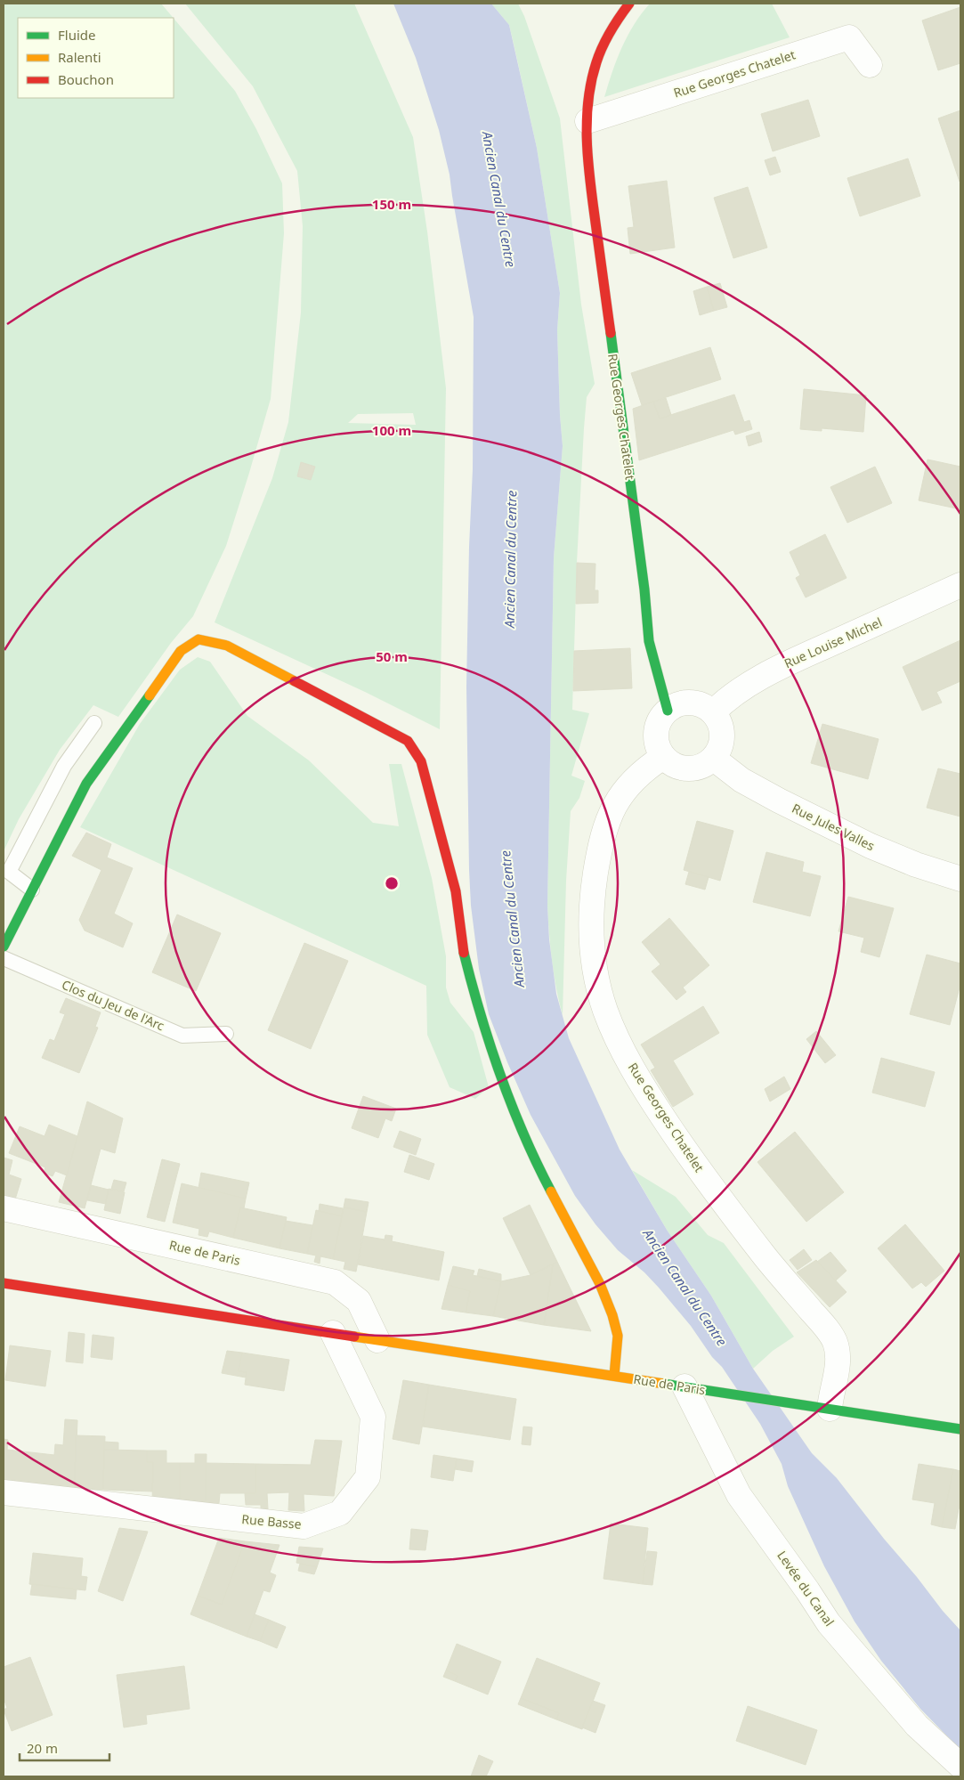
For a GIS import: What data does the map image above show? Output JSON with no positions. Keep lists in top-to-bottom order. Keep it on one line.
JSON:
{"streets":{"street":["Rue Georges Chatelet","Rue Louise Michel","Rue Jules Valles","Rue de Paris","Rue Basse","Levée du Canal"],"lane":["Clos du Jeu de l'Arc"]},"crossings":[["Rue Georges Chatelet","Rue Louise Michel"],["Rue Georges Chatelet","Rue Jules Valles"],["Rue Georges Chatelet","Rue de Paris"],["Rue Louise Michel","Rue Jules Valles"],["Rue de Paris","Rue Basse"],["Rue de Paris","Levée du Canal"]],"water":["Ancien Canal du Centre"],"legend":["Fluide","Ralenti","Bouchon"],"scale_bar":"20 m","rings":["150 m","100 m","50 m"]}
